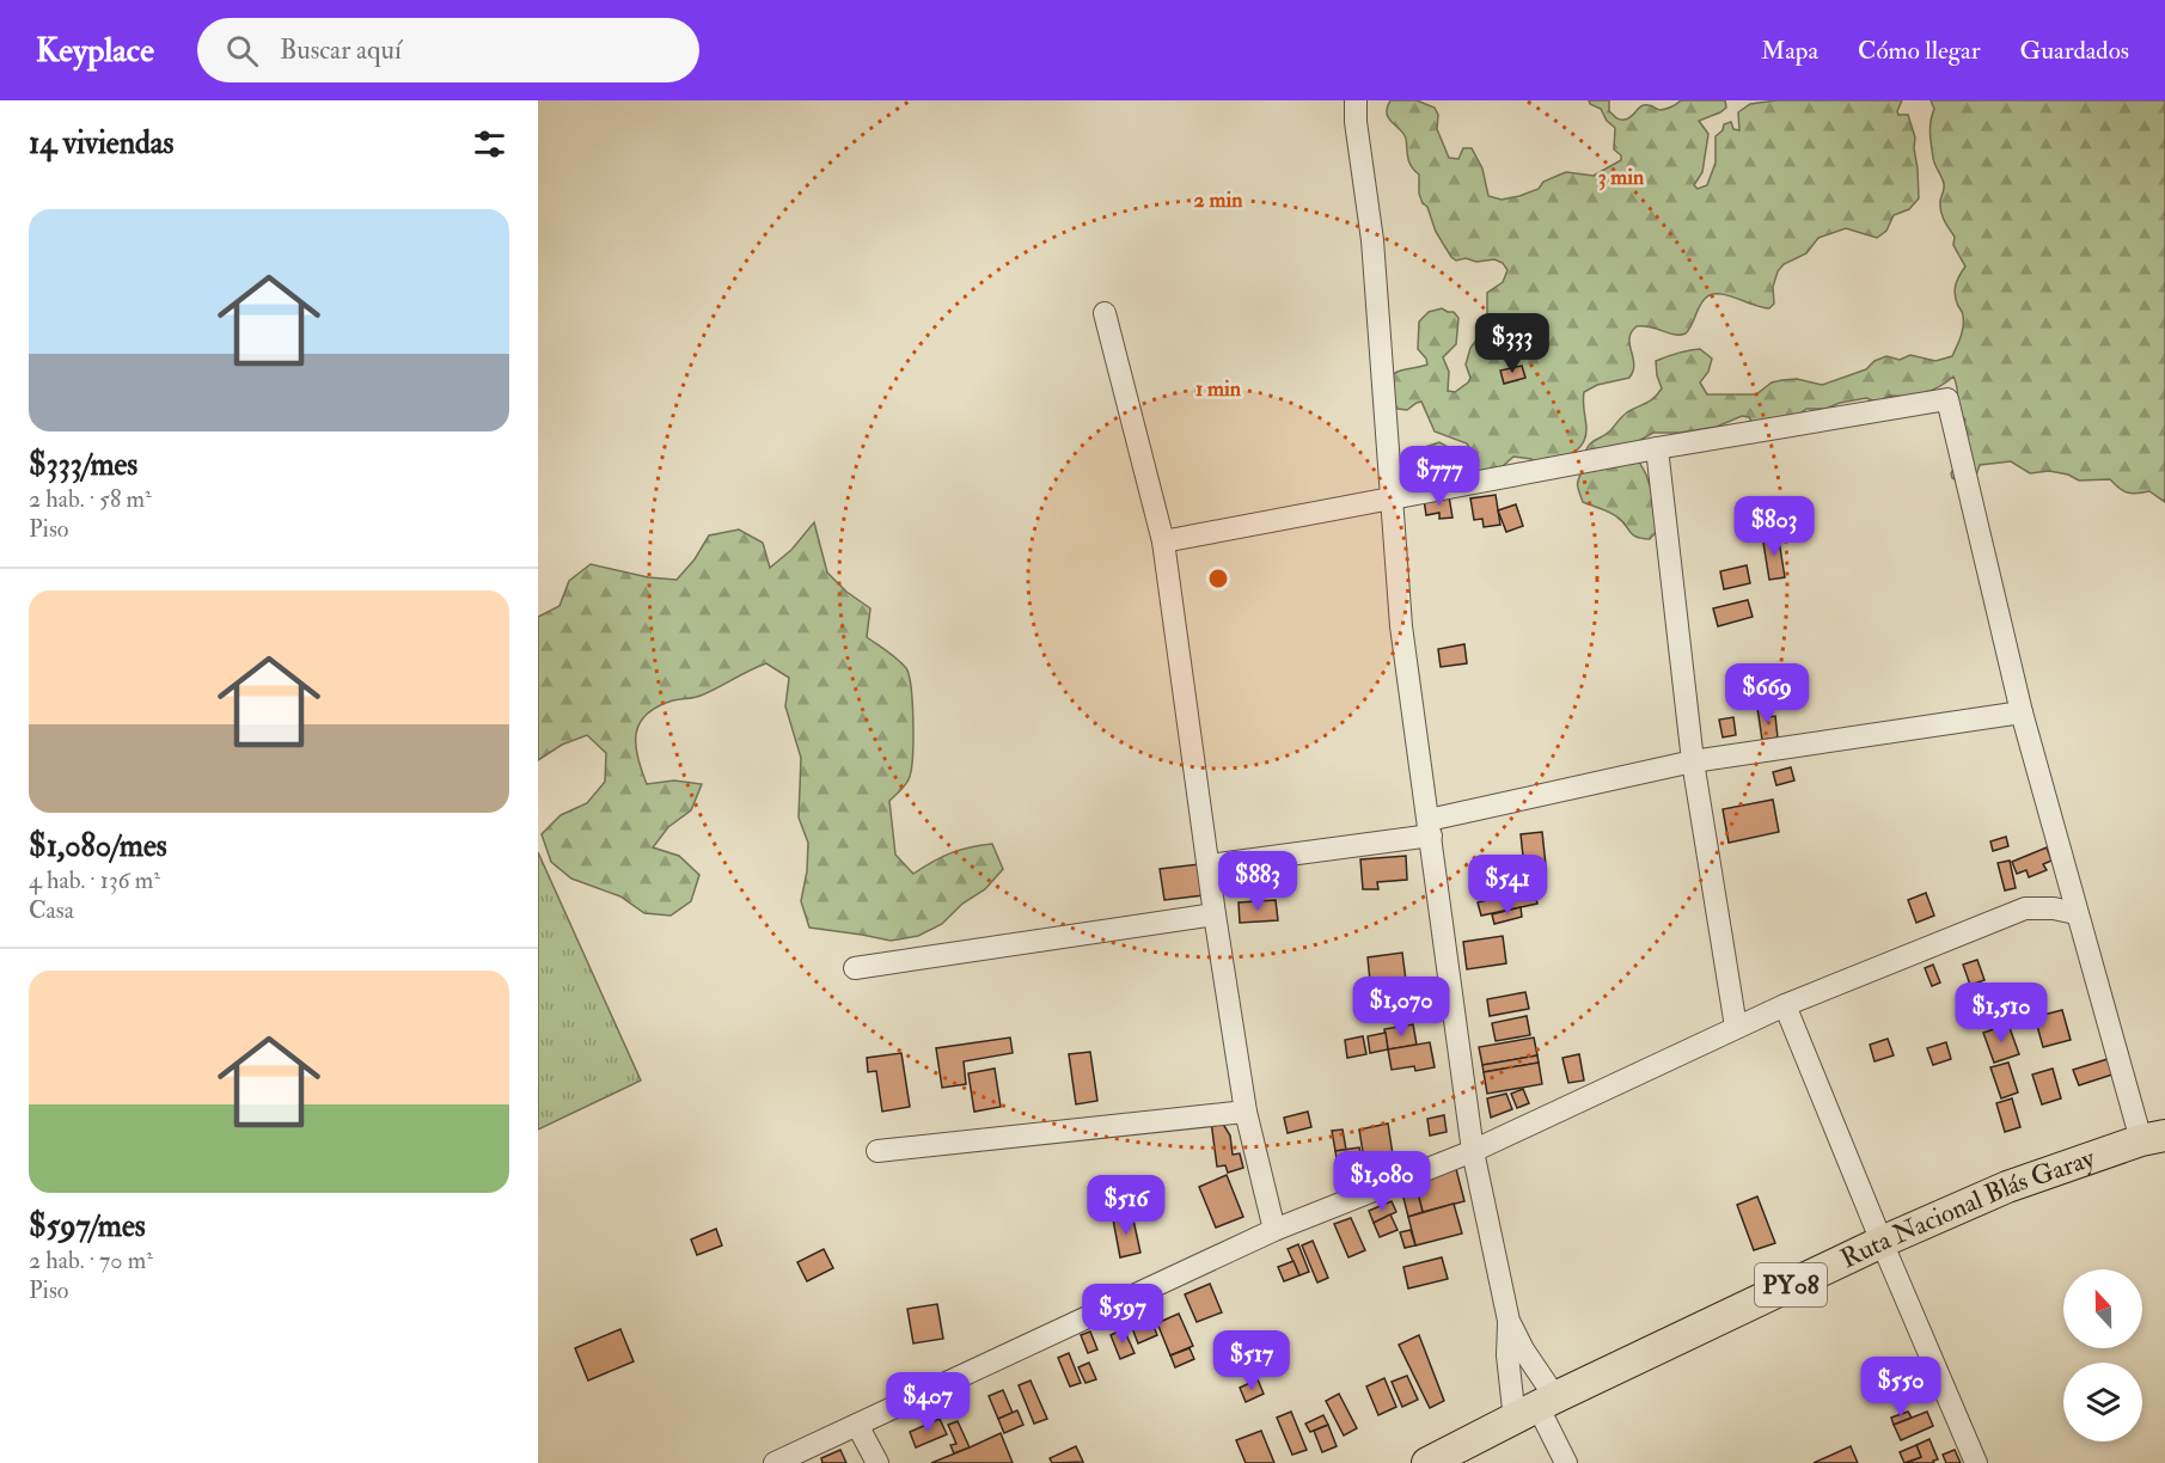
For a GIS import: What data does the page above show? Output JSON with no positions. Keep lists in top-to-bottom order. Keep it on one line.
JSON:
{"streets":{"highway":["Ruta Nacional Blás Garay","PY08"]},"north":"top","page":{"header":"Keyplace","search":"Buscar aquí","nav":["Mapa","Cómo llegar","Guardados"],"heading":"14 viviendas","list":[{"name":"$333/mes","note":"2 hab. · 58 m² · Piso"},{"name":"$1,080/mes","note":"4 hab. · 136 m² · Casa"},{"name":"$597/mes","note":"2 hab. · 70 m² · Piso"}],"price":["$333","$777","$803","$669","$883","$541","$1,070","$1,510","$1,080","$516","$597","$517","$550","$407"]},"rings":["3 min","2 min","1 min"]}
